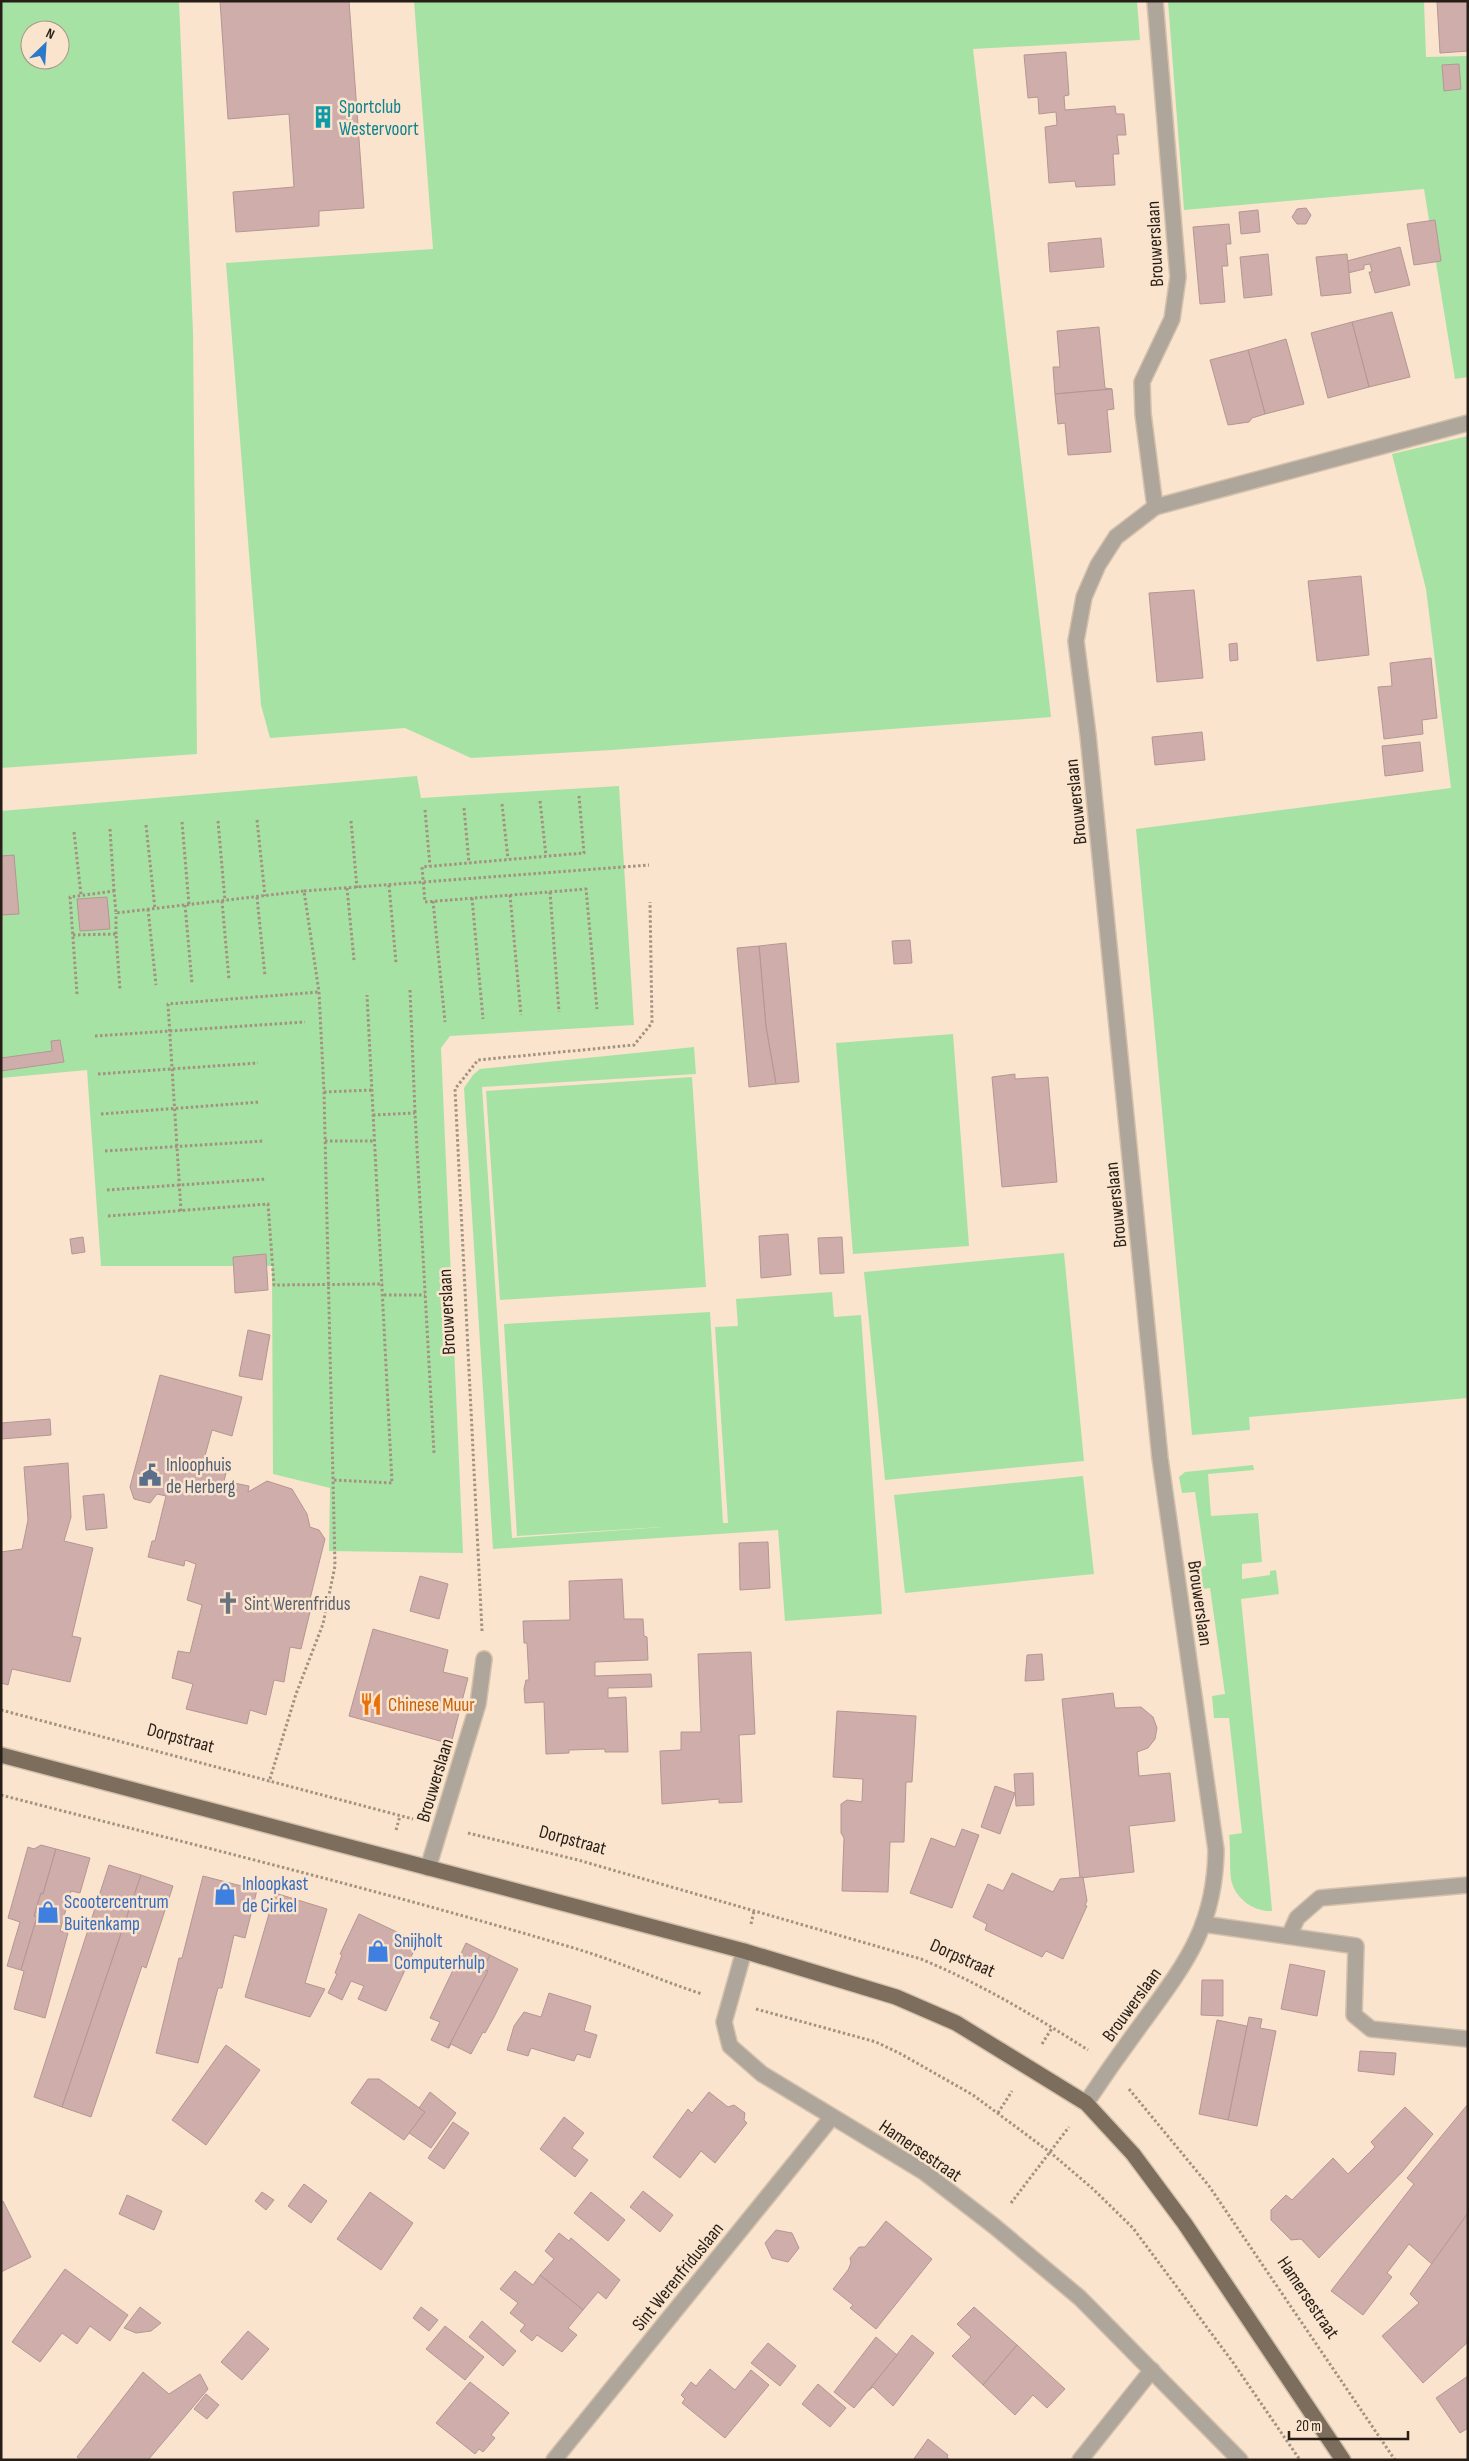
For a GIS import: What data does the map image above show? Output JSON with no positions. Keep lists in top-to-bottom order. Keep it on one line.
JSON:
{"streets":{"street":["Brouwerslaan","Hamersestraat","Sint Werenfriduslaan"],"path":["Dorpstraat"]},"crossings":[["Brouwerslaan","Dorpstraat"],["Brouwerslaan","Hamersestraat"],["Dorpstraat","Hamersestraat"],["Hamersestraat","Sint Werenfriduslaan"]],"places":{"building":["Sportclub Westervoort"],"public building":["Inloophuis de Herberg"],"church":["Sint Werenfridus"],"restaurant":["Chinese Muur"],"shop":["Inloopkast de Cirkel","Scootercentrum Buitenkamp","Snijholt Computerhulp"]},"scale_bar":"20 m","north":"top right"}
